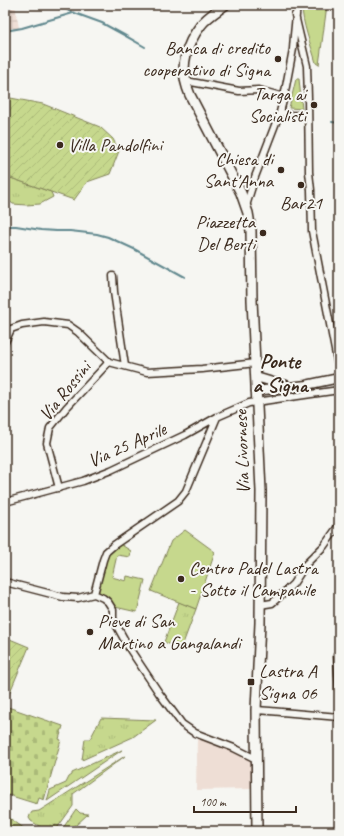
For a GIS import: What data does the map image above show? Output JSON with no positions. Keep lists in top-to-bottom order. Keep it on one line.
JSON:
{"streets":{"main road":["Via Livornese"],"street":["Via Rossini","Via 25 Aprile"]},"crossings":[["Via Rossini","Via 25 Aprile"],["Via 25 Aprile","Via Livornese"]],"districts":["Ponte a Signa"],"places":{"other":["Banca di credito cooperativo di Signa","Targa ai Socialisti","Villa Pandolfini","Chiesa di Sant'Anna","Bar21","Piazzetta Del Berti","Centro Padel Lastra - Sotto il Campanile","Pieve di San Martino a Gangalandi"],"transit":["Lastra A Signa 06"]},"scale_bar":"100 m"}
